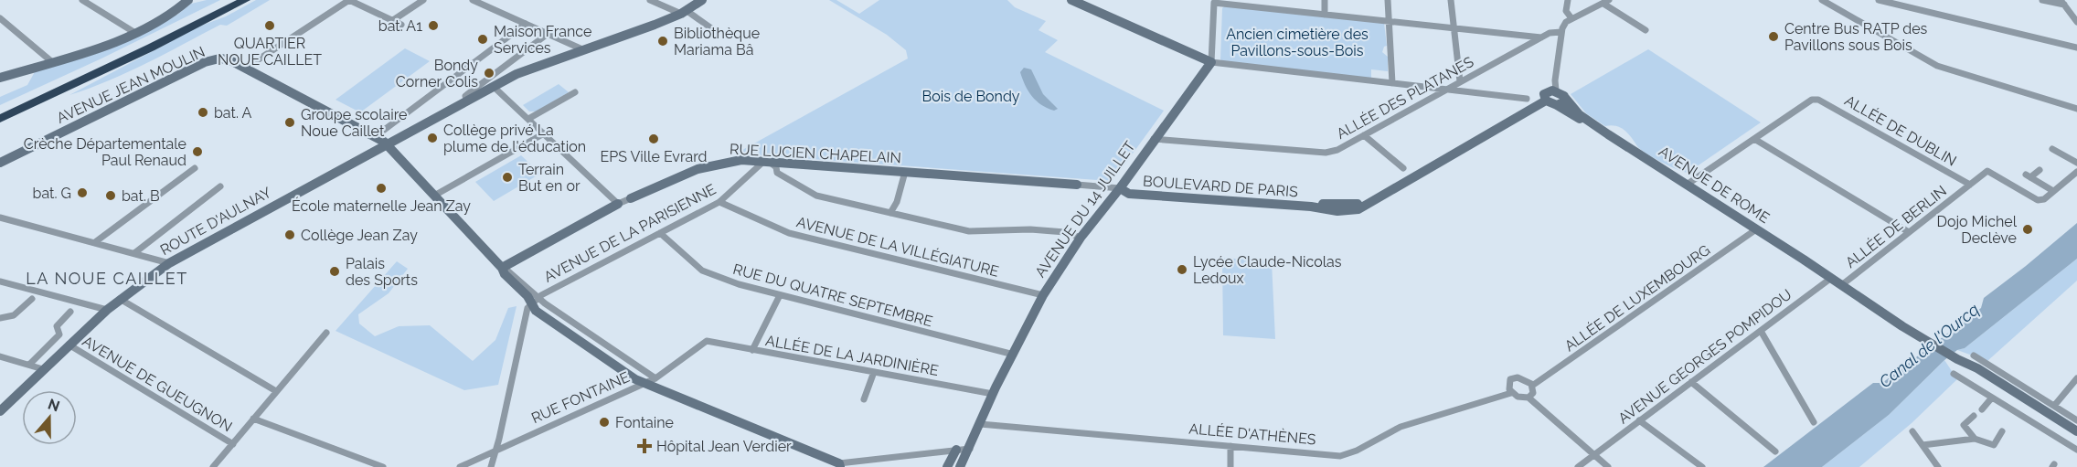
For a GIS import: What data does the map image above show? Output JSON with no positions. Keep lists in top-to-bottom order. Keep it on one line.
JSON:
{"streets":{"street":["AVENUE JEAN MOULIN","ALLÉE DES PLATANES","ALLÉE DE DUBLIN","RUE LUCIEN CHAPELAIN","AVENUE DE ROME","BOULEVARD DE PARIS","AVENUE DU 14 JUILLET","ROUTE D'AULNAY","ALLÉE DE BERLIN","AVENUE DE LA PARISIENNE","AVENUE DE LA VILLÉGIATURE","RUE DU QUATRE SEPTEMBRE","ALLÉE DE LUXEMBOURG","ALLÉE DE LA JARDINIÈRE","AVENUE GEORGES POMPIDOU","AVENUE DE GUEUGNON","RUE FONTAINE","ALLÉE D'ATHÈNES"]},"crossings":[["AVENUE JEAN MOULIN","RUE LUCIEN CHAPELAIN"],["AVENUE JEAN MOULIN","ROUTE D'AULNAY"],["AVENUE JEAN MOULIN","AVENUE DE LA PARISIENNE"],["AVENUE JEAN MOULIN","RUE FONTAINE"],["ALLÉE DES PLATANES","AVENUE DU 14 JUILLET"],["ALLÉE DE DUBLIN","ALLÉE DE BERLIN"],["RUE LUCIEN CHAPELAIN","BOULEVARD DE PARIS"],["RUE LUCIEN CHAPELAIN","AVENUE DU 14 JUILLET"],["RUE LUCIEN CHAPELAIN","AVENUE DE LA PARISIENNE"],["AVENUE DE ROME","BOULEVARD DE PARIS"],["AVENUE DE ROME","ALLÉE DE BERLIN"],["AVENUE DE ROME","ALLÉE DE LUXEMBOURG"],["AVENUE DE ROME","AVENUE GEORGES POMPIDOU"],["BOULEVARD DE PARIS","AVENUE DU 14 JUILLET"],["AVENUE DU 14 JUILLET","AVENUE DE LA VILLÉGIATURE"],["AVENUE DU 14 JUILLET","RUE DU QUATRE SEPTEMBRE"],["AVENUE DU 14 JUILLET","ALLÉE DE LA JARDINIÈRE"],["AVENUE DU 14 JUILLET","ALLÉE D'ATHÈNES"],["ROUTE D'AULNAY","AVENUE DE GUEUGNON"],["AVENUE DE LA PARISIENNE","AVENUE DE LA VILLÉGIATURE"],["AVENUE DE LA PARISIENNE","RUE DU QUATRE SEPTEMBRE"],["ALLÉE DE LUXEMBOURG","ALLÉE D'ATHÈNES"],["ALLÉE DE LA JARDINIÈRE","RUE FONTAINE"]],"districts":["LA NOUE CAILLET"],"water":["Canal de l'Ourcq"],"parks":["Ancien cimetière des Pavillons-sous-Bois","Bois de Bondy"],"places":{"other":["QUARTIER NOUE CAILLET","bat. A1","Centre Bus RATP des Pavillons sous Bois","Maison France Services","Bibliothèque Mariama Bâ","Bondy Corner Colis","bat. A","Groupe scolaire Noue Caillet","Collège privé La plume de l'éducation","EPS Ville Evrard","Crèche Départementale Paul Renaud","Terrain But en or","École maternelle Jean Zay","bat. G","bat. B","Dojo Michel Declève","Collège Jean Zay","Lycée Claude-Nicolas Ledoux","Palais des Sports","Fontaine"],"health":["Hôpital Jean Verdier"]},"north":"top"}
